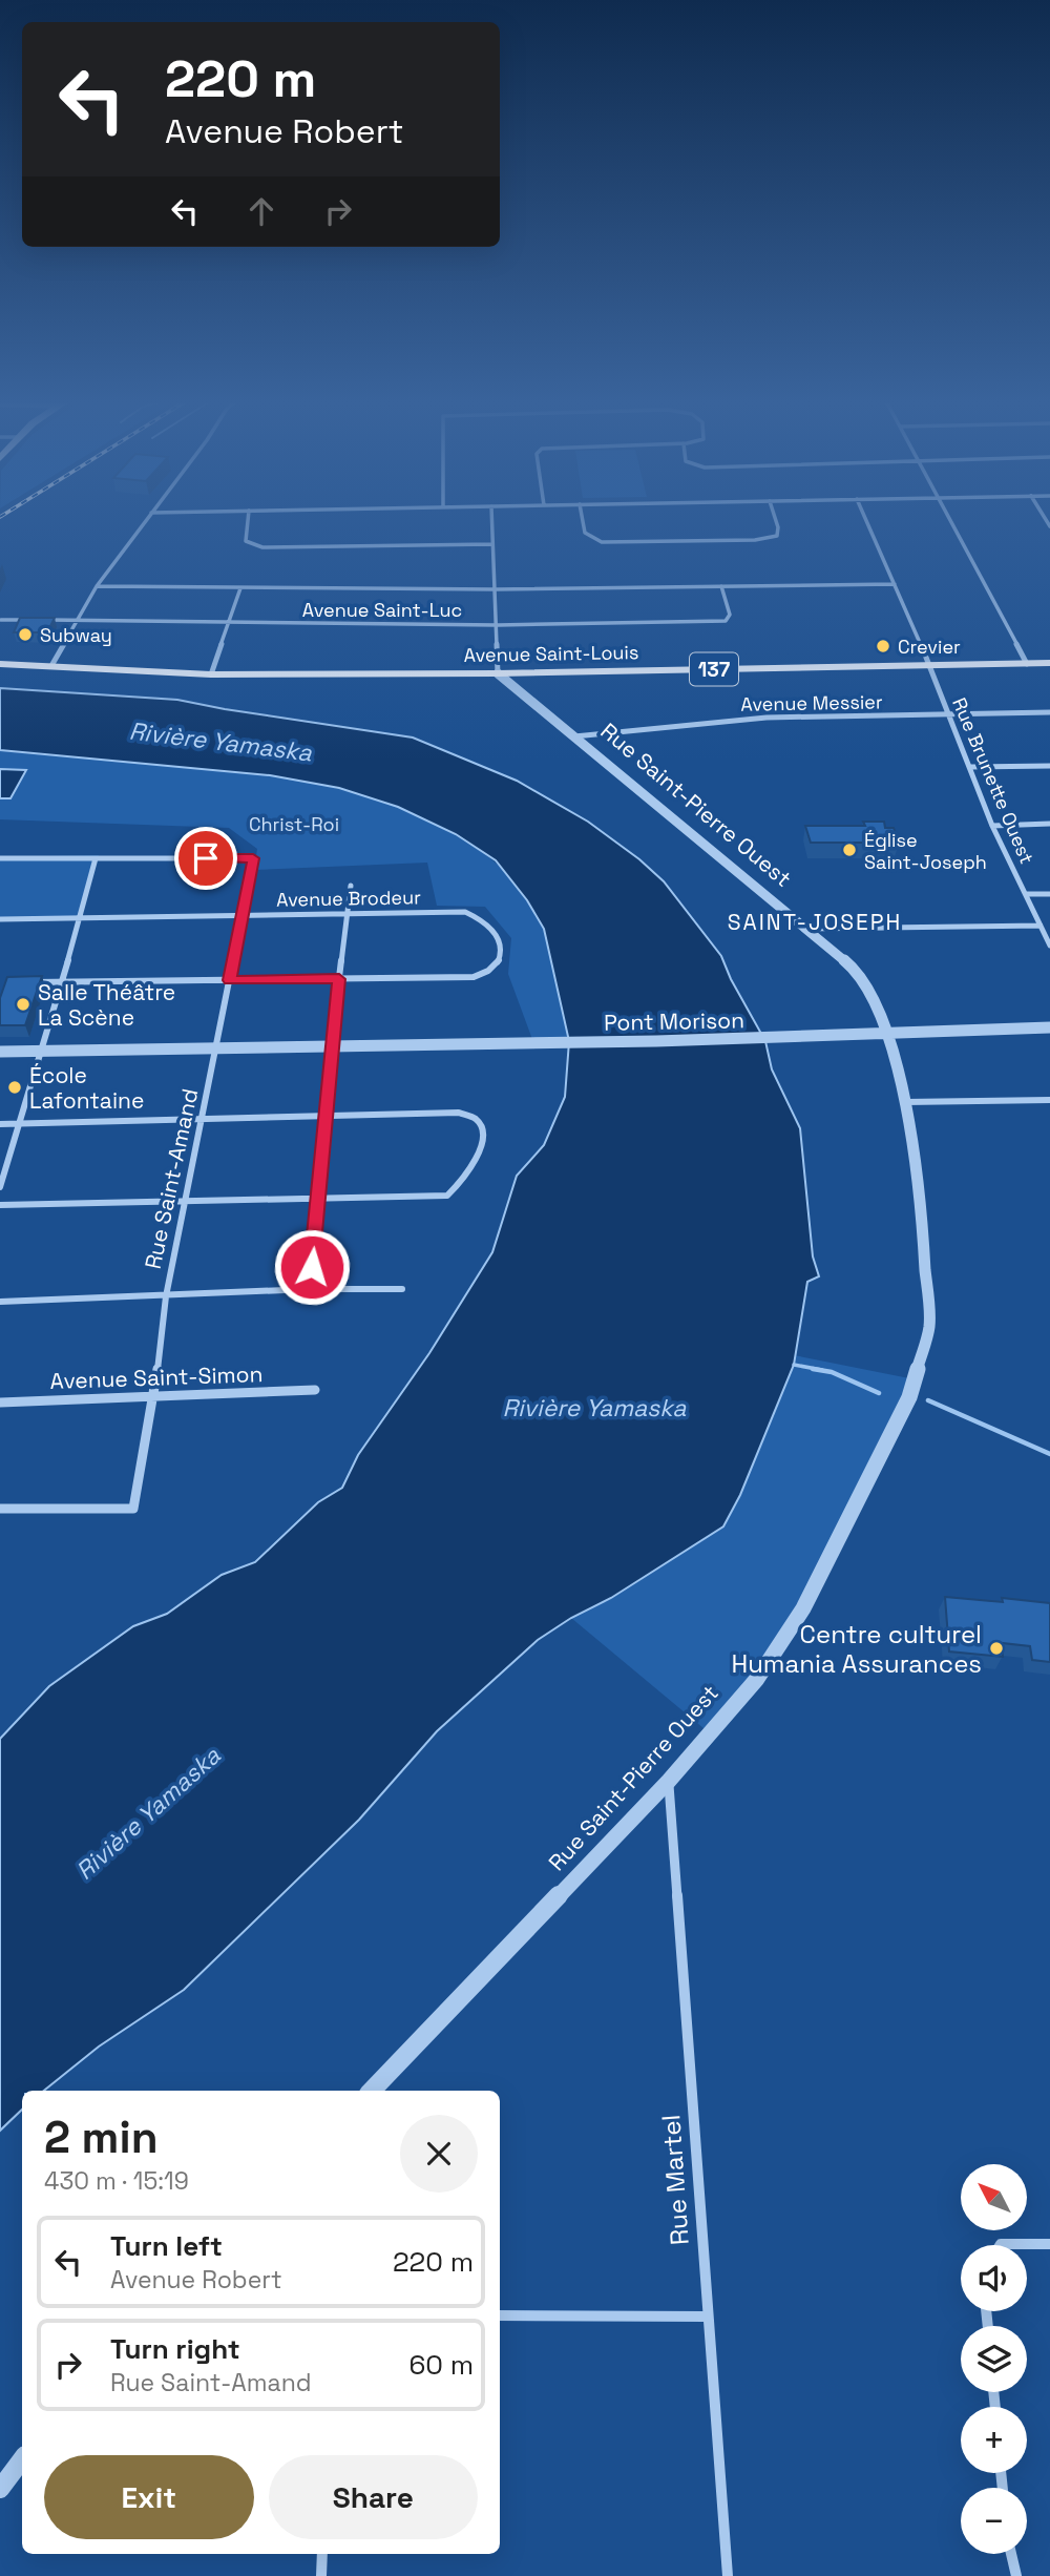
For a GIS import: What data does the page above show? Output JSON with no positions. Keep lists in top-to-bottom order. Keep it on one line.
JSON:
{"streets":{"main road":["Avenue Saint-Louis","137"],"street":["Avenue Saint-Luc","Avenue Messier","Rue Brunette Ouest","Rue Saint-Pierre Ouest","Avenue Brodeur","Pont Morison","Rue Saint-Amand","Avenue Saint-Simon","Rue Martel"]},"crossings":[["Avenue Saint-Louis","Rue Brunette Ouest"],["Avenue Saint-Louis","Rue Saint-Pierre Ouest"],["Avenue Messier","Rue Brunette Ouest"],["Avenue Messier","Rue Saint-Pierre Ouest"],["Rue Saint-Pierre Ouest","Pont Morison"],["Rue Saint-Pierre Ouest","Rue Martel"],["Avenue Brodeur","Rue Saint-Amand"],["Pont Morison","Rue Saint-Amand"],["Rue Saint-Amand","Avenue Saint-Simon"]],"districts":["SAINT-JOSEPH"],"water":["Rivière Yamaska"],"parks":["Christ-Roi"],"places":["Subway","Crevier","Église Saint-Joseph","Salle Théâtre La Scène","École Lafontaine","Centre culturel Humania Assurances"],"north":"top left","page":{"turn":["220 m","Avenue Robert"],"heading":["2 min","430 m · 15:19"],"map_buttons":["+","−"],"list":[{"name":"Turn left","note":"Avenue Robert","value":"220 m"},{"name":"Turn right","note":"Rue Saint-Amand","value":"60 m"}],"buttons":["Exit","Share"]}}
